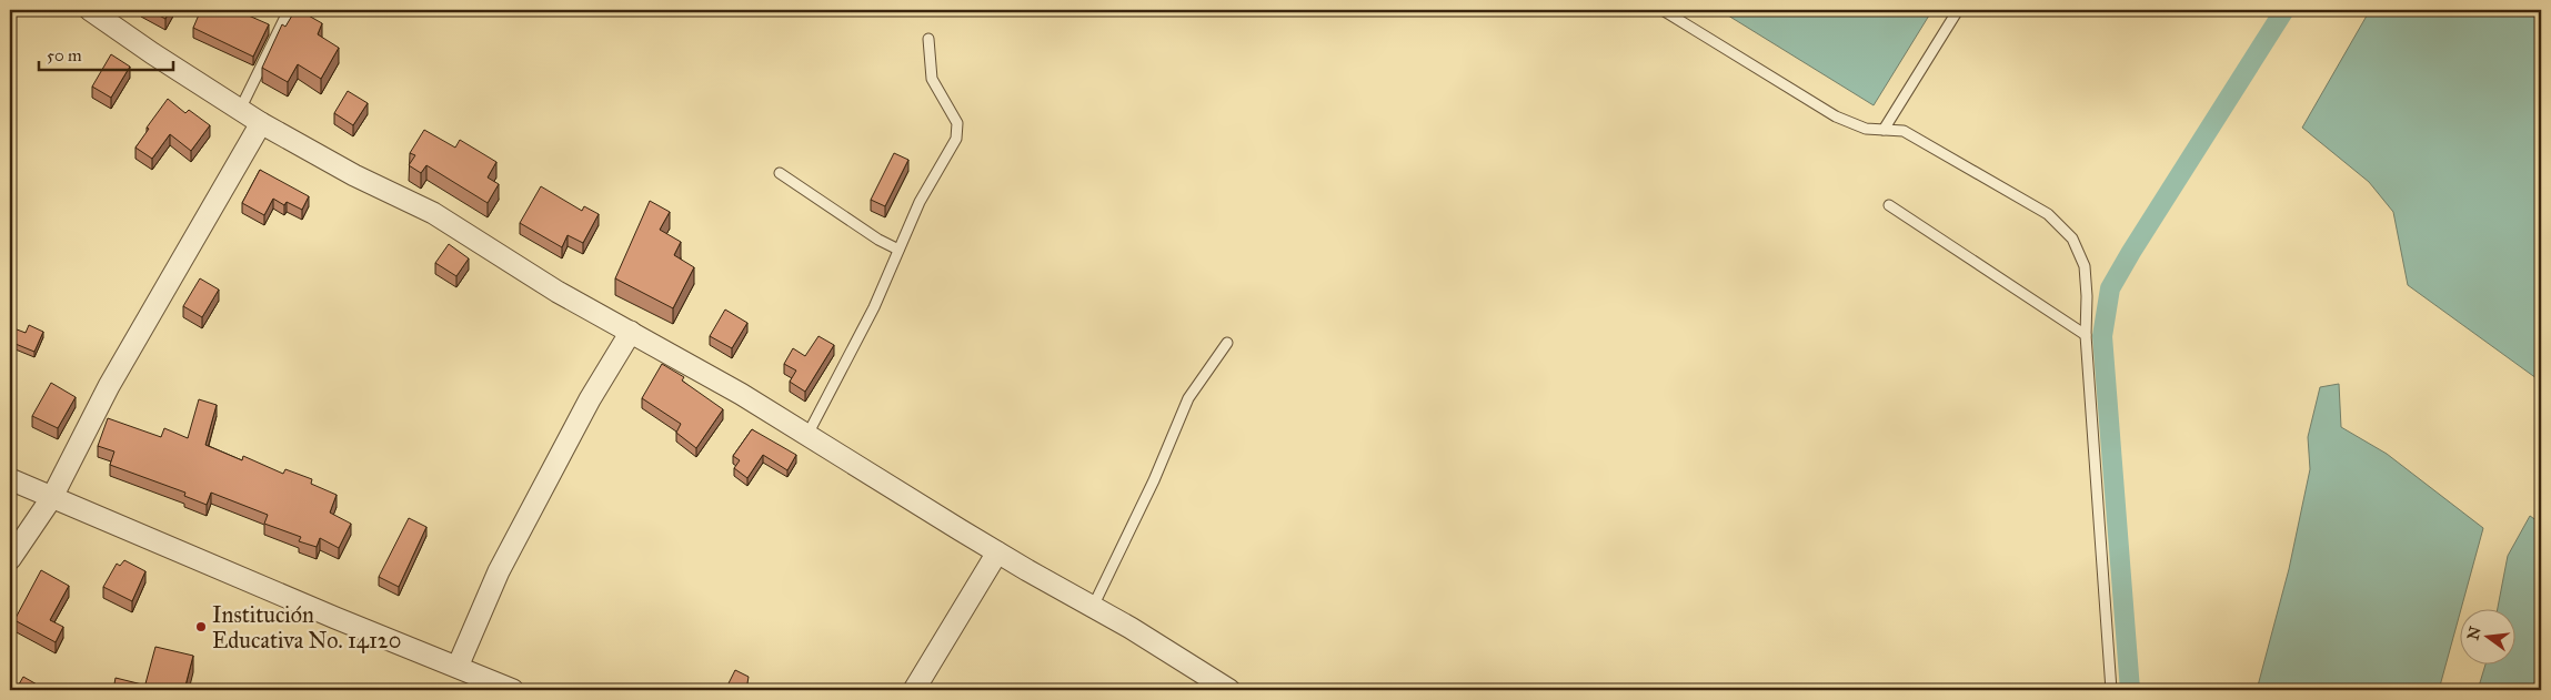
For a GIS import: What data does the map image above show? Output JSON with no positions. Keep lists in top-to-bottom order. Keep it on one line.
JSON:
{"places":["Institución Educativa No. 14120"],"scale_bar":"50 m","north":"left"}
